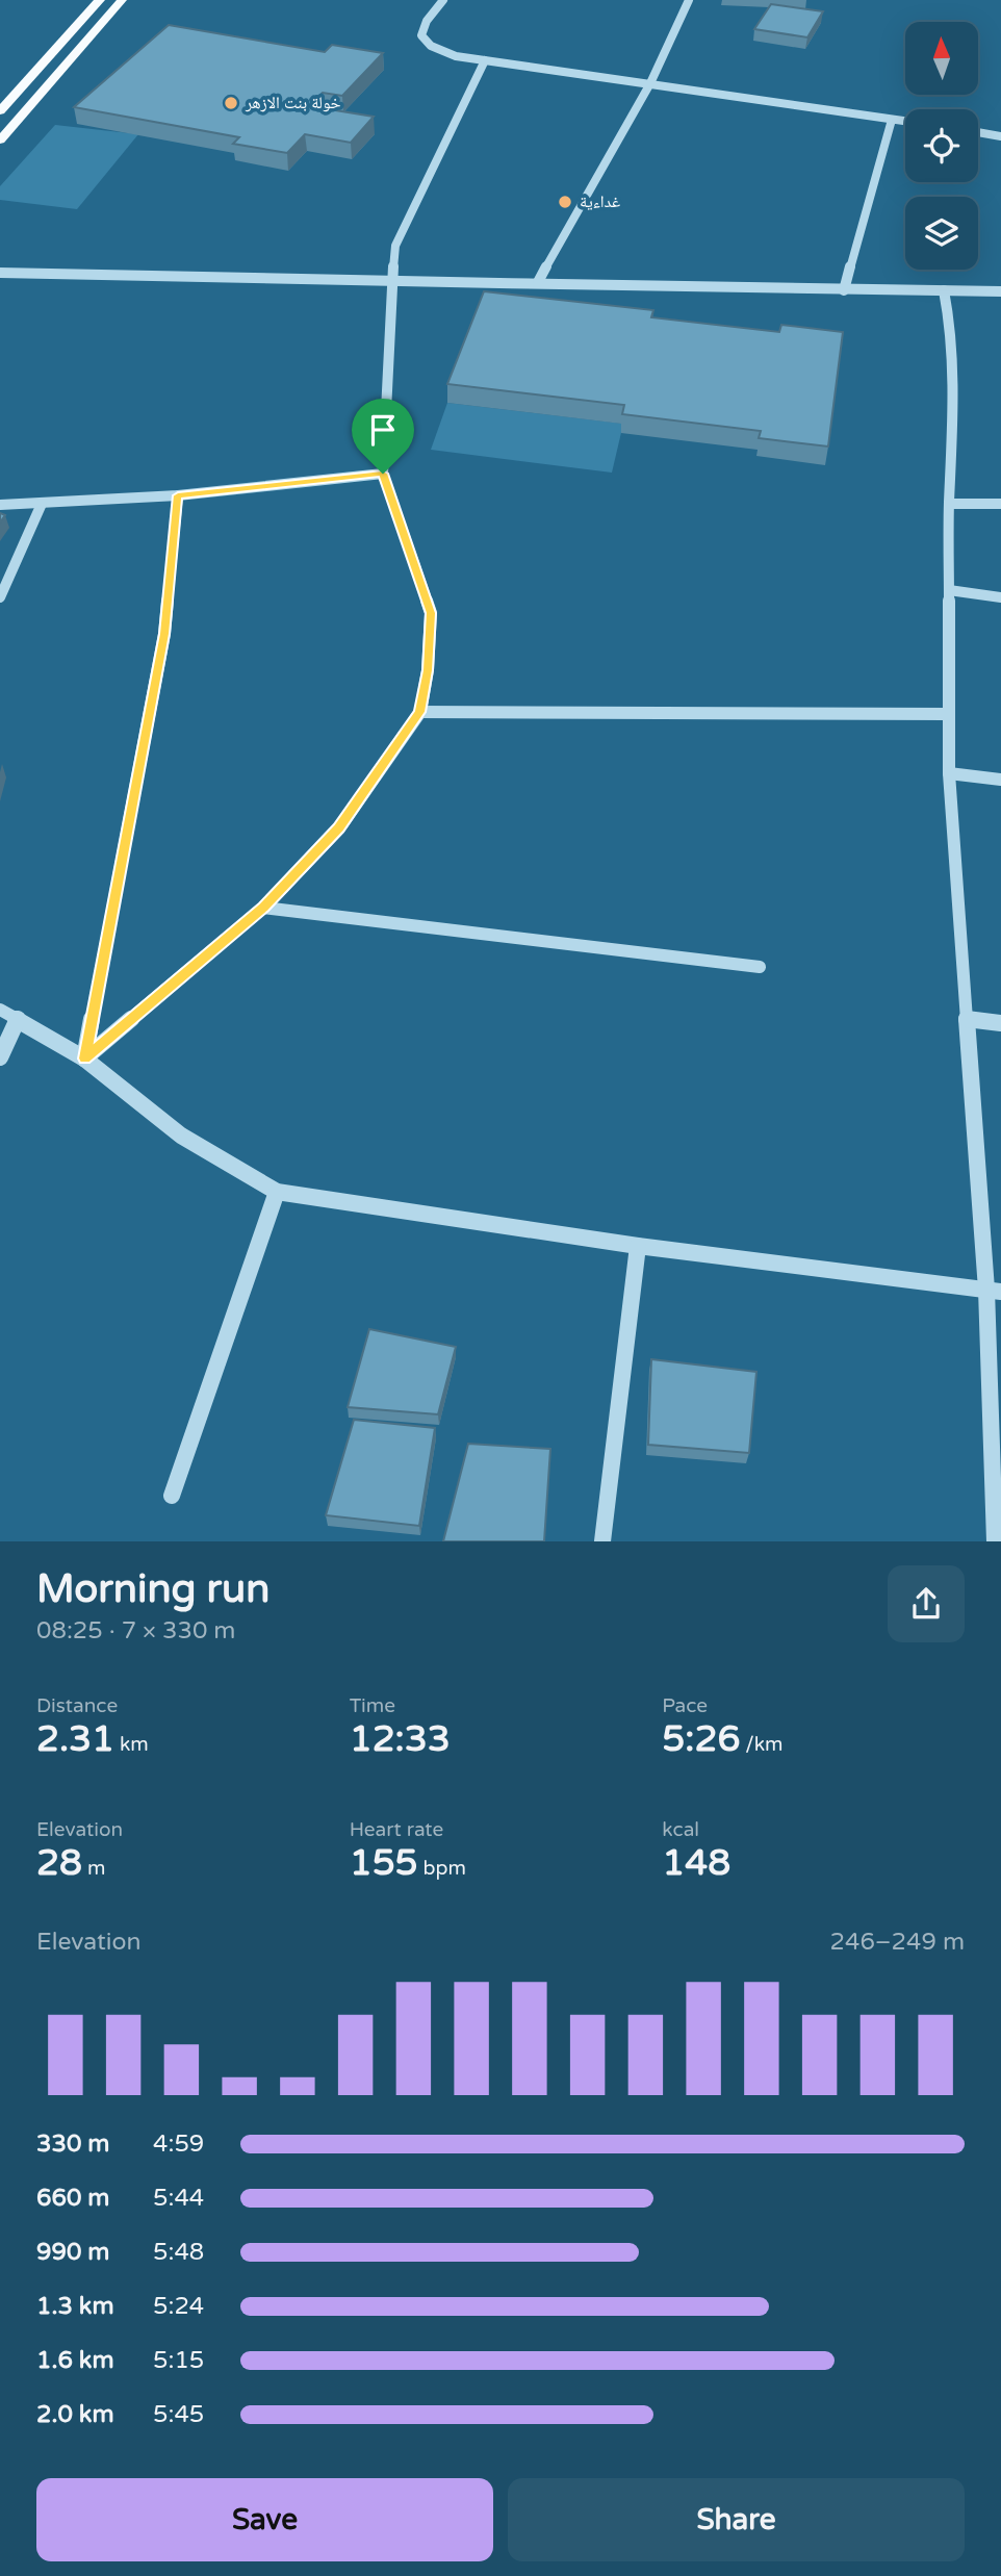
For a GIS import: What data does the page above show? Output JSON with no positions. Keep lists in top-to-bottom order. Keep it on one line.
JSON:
{"places":["خولة بنت الازهر","غداءية"],"north":"top","page":{"heading":["Morning run","08:25 · 7 × 330 m"],"stats":[["Distance","2.31 km"],["Time","12:33"],["Pace","5:26 /km"],["Elevation","28 m"],["Heart rate","155 bpm"],["kcal","148"]],"chart":["Elevation","246–249 m"],"list":[{"name":"330 m","note":"4:59"},{"name":"660 m","note":"5:44"},{"name":"990 m","note":"5:48"},{"name":"1.3 km","note":"5:24"},{"name":"1.6 km","note":"5:15"},{"name":"2.0 km","note":"5:45"}],"buttons":["Save","Share"]}}
